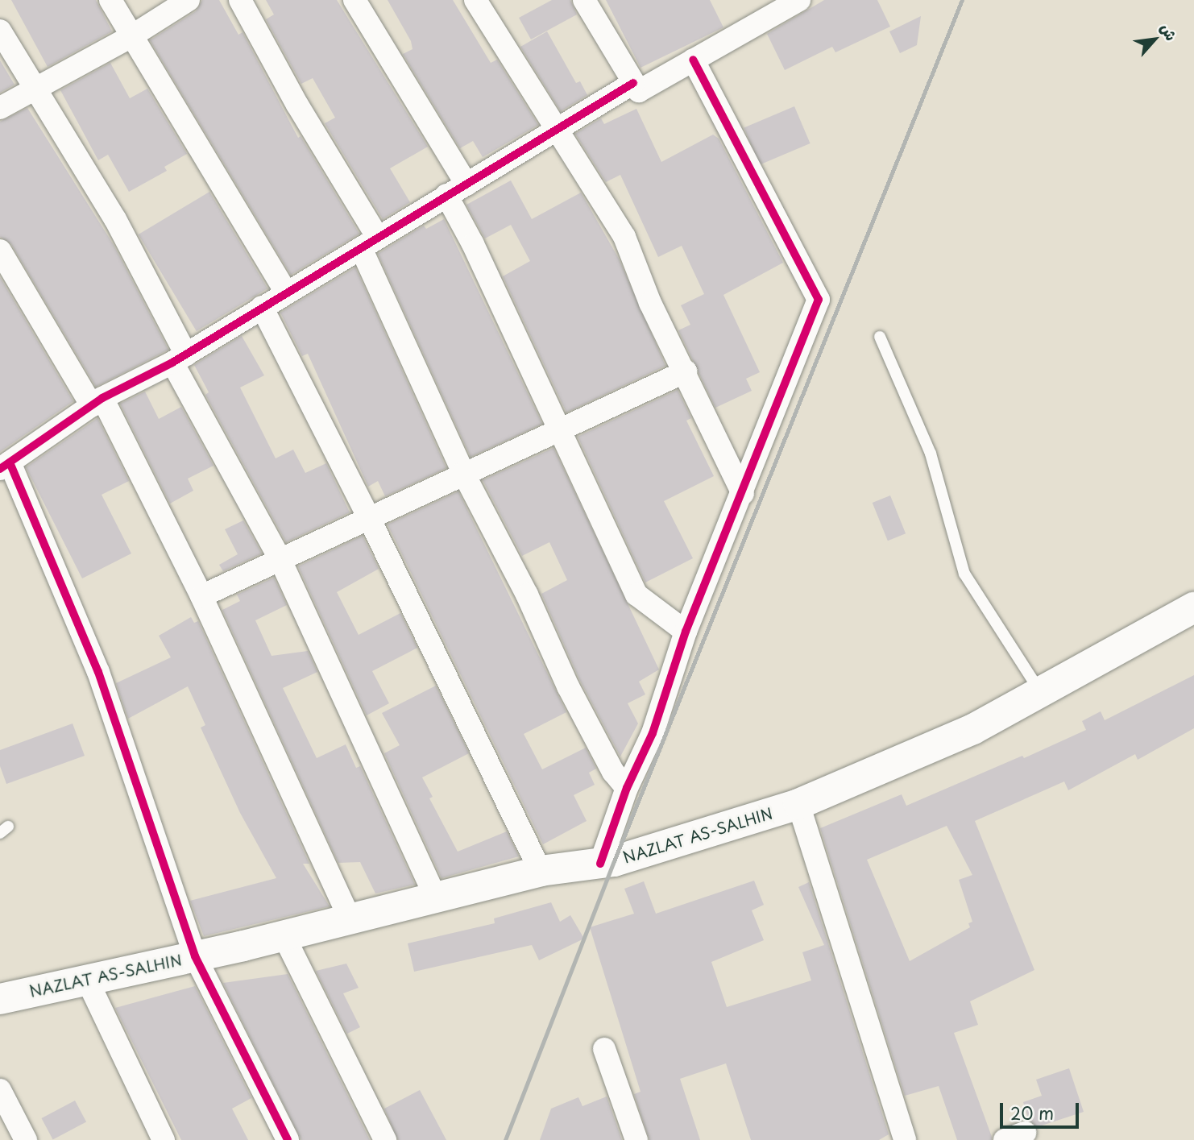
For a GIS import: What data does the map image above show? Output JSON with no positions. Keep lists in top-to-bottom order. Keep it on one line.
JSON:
{"streets":{"main road":["NAZLAT AS-SALHIN"]},"scale_bar":"20 m","north":"top right"}
